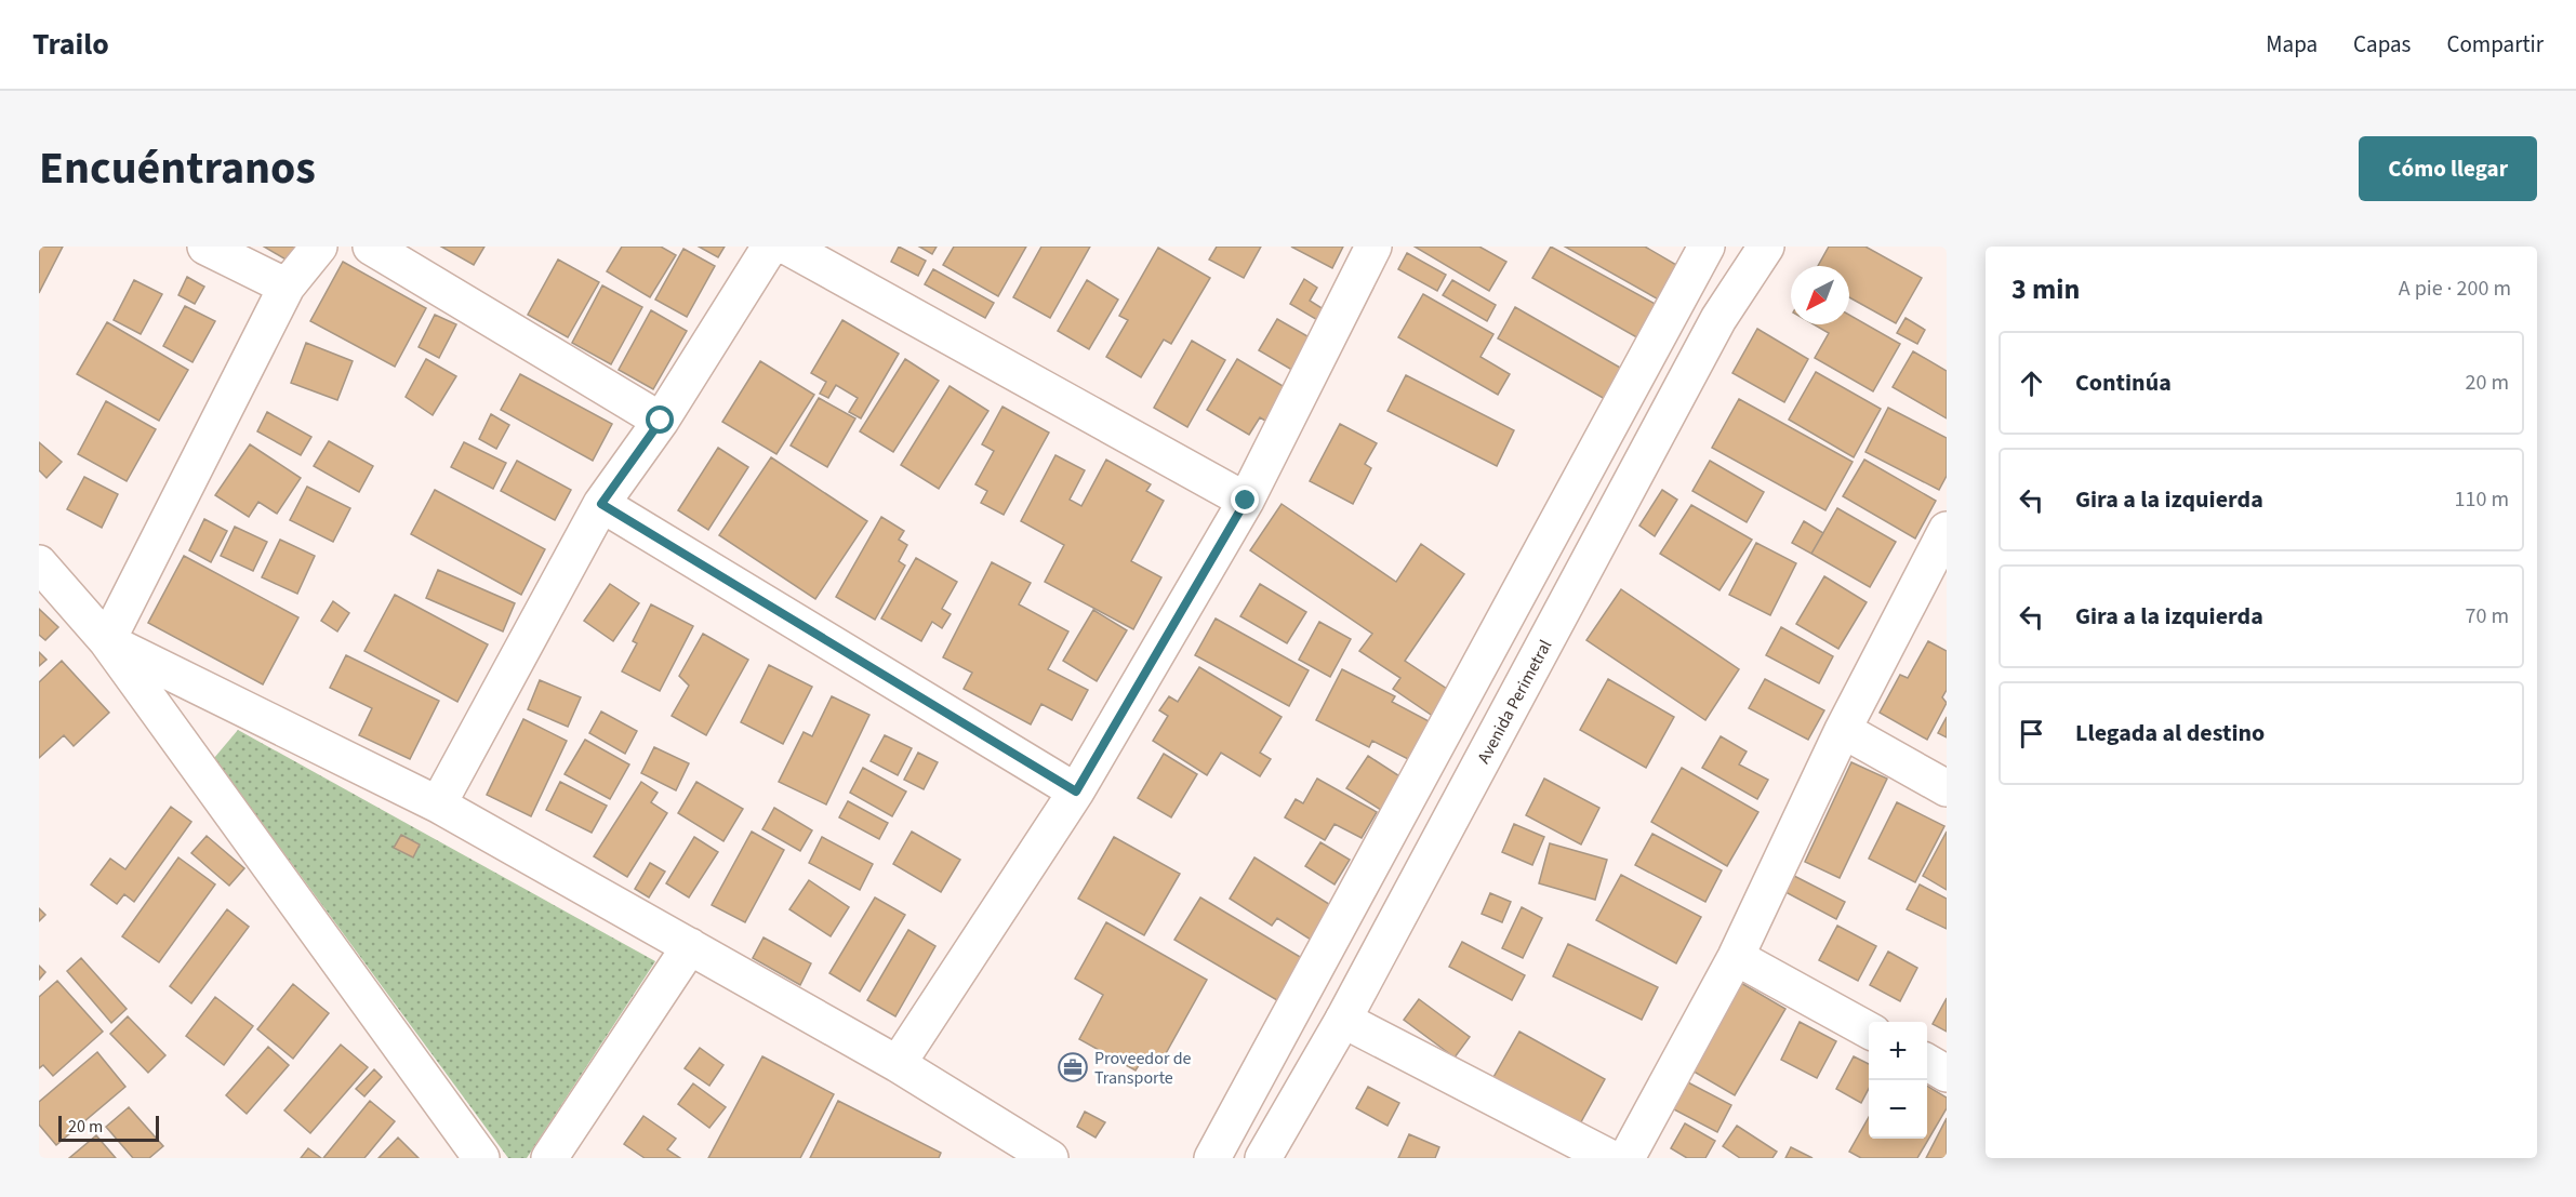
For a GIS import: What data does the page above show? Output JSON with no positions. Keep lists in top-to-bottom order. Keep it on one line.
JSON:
{"streets":{"street":["Avenida Perimetral"]},"places":{"office":["Proveedor de Transporte"]},"scale_bar":"20 m","north":"bottom left","page":{"header":"Trailo","nav":["Mapa","Capas","Compartir"],"title":"Encuéntranos","buttons":"Cómo llegar","heading":["3 min","A pie · 200 m"],"list":[["Continúa","20 m"],["Gira a la izquierda","110 m"],["Gira a la izquierda","70 m"],"Llegada al destino"],"map_buttons":["+","−"],"scale":"20 m"}}
